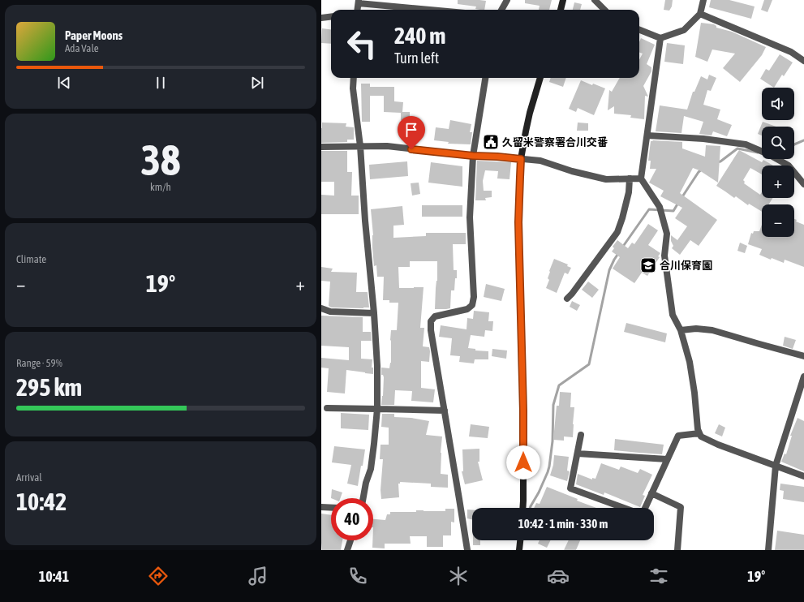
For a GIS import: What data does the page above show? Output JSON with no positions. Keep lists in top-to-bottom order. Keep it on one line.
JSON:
{"places":{"public building":["久留米警察署合川交番"],"school or university":["合川保育園"]},"page":{"turn":["240 m","Turn left"],"song":["Paper Moons","Ada Vale"],"map_buttons":["+","−"],"tile":[["38","km/h"],"Climate",["Range · 59%","295 km"],["Arrival","10:42"]],"heat":["−","19°","+"],"limit":"40","trip":"10:42 · 1 min · 330 m","tabs":["10:41","19°"]}}
